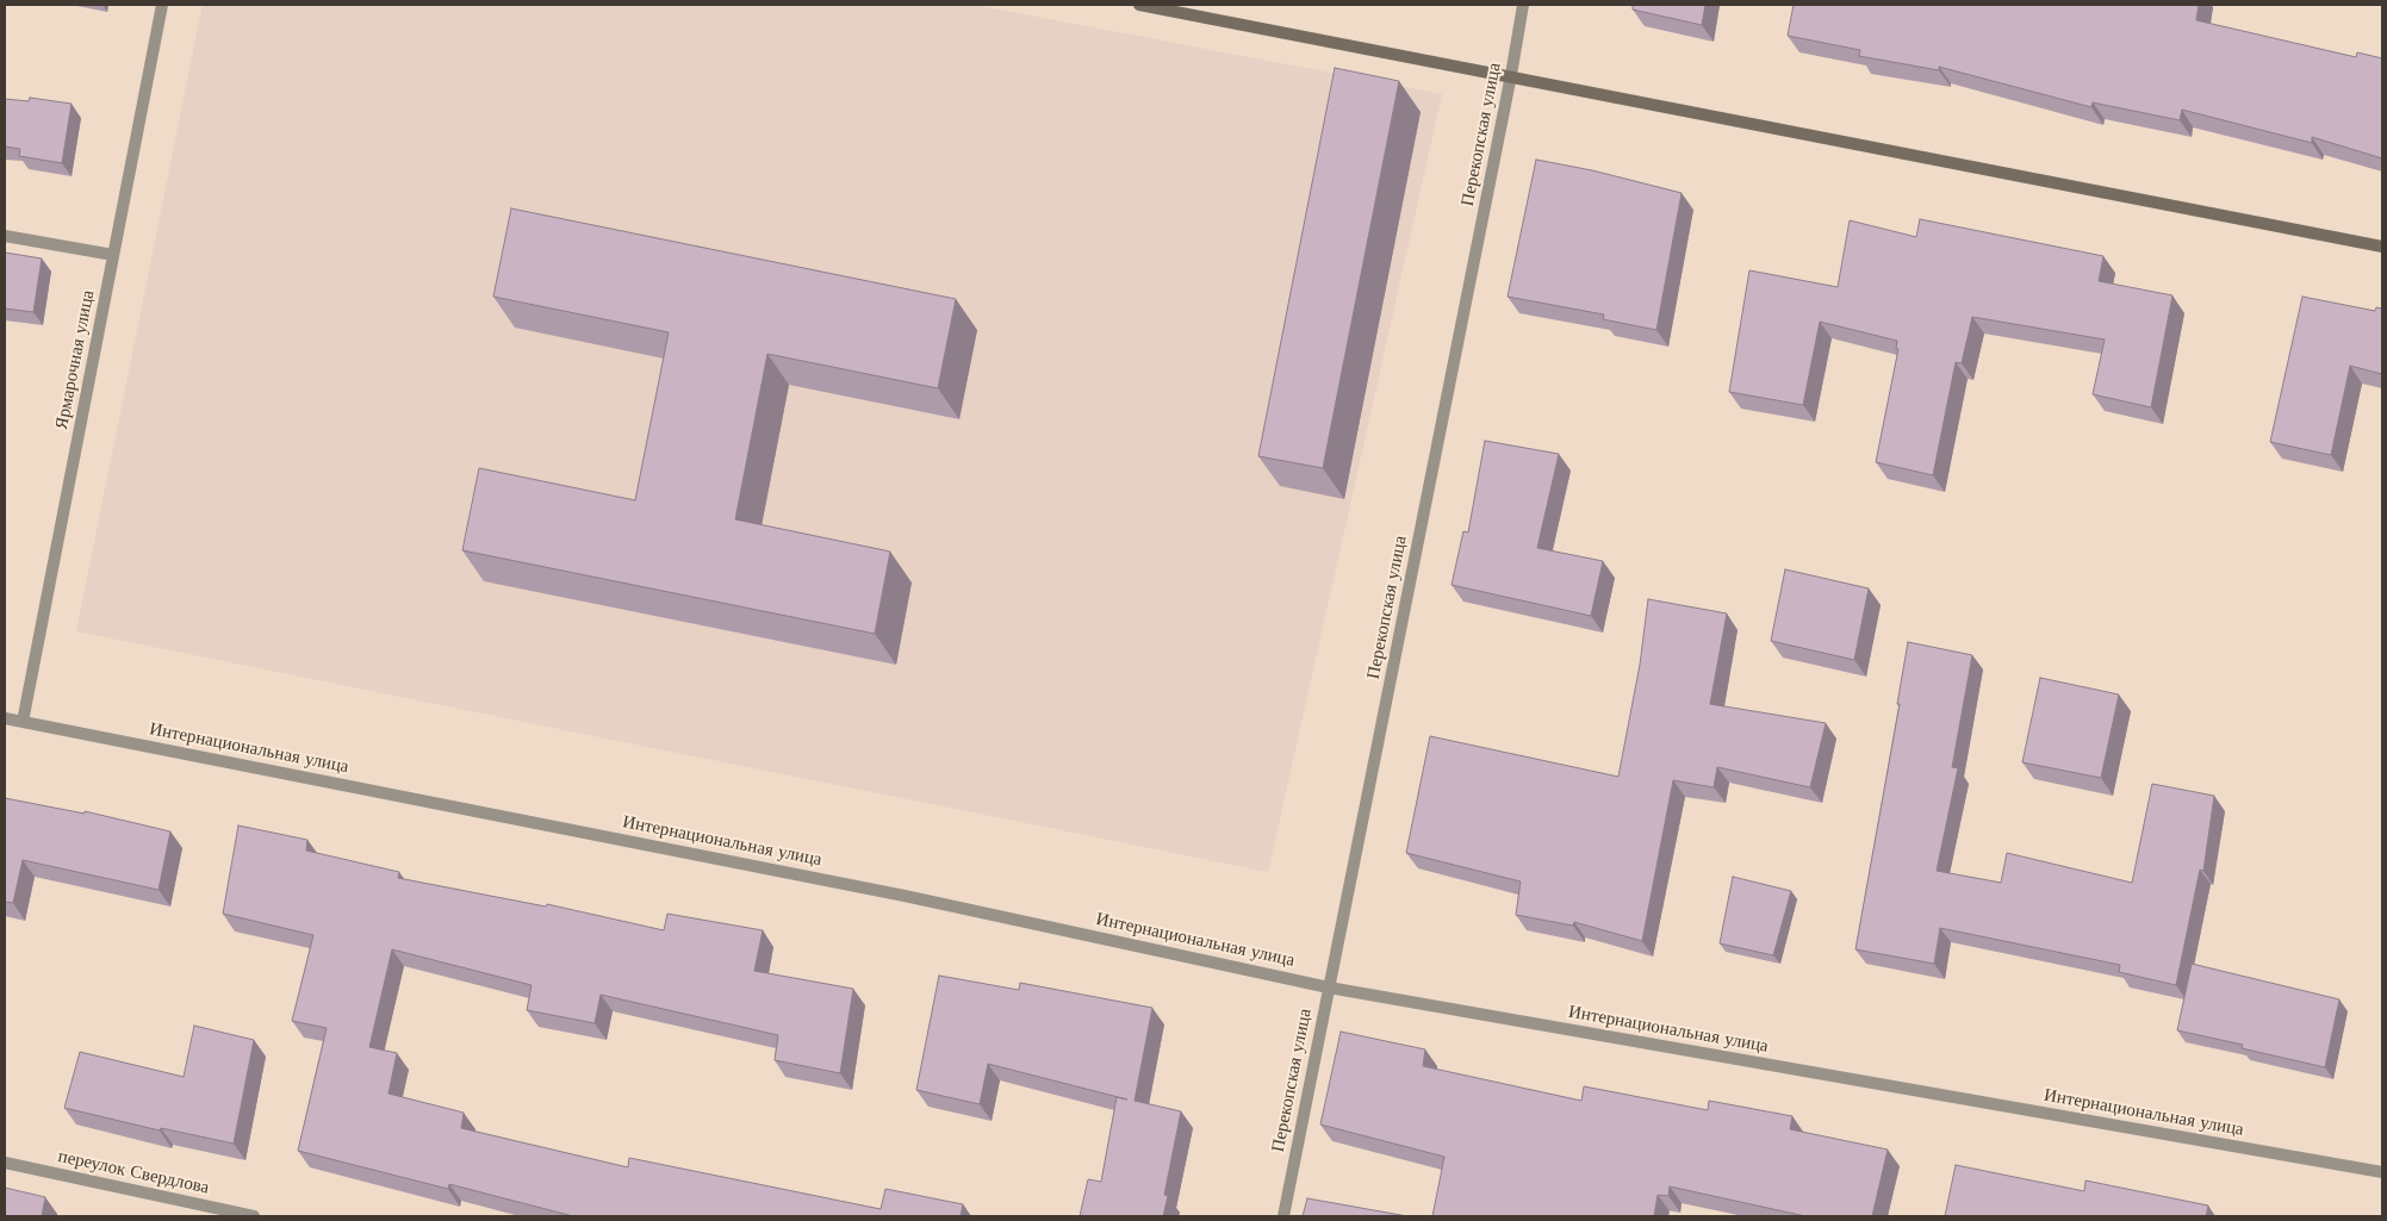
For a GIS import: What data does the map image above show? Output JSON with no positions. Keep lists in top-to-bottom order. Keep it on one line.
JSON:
{"streets":{"street":["Перекопская улица","Ярмарочная улица","Интернациональная улица","переулок Свердлова"]},"crossings":[["Перекопская улица","Интернациональная улица"],["Ярмарочная улица","Интернациональная улица"]]}
